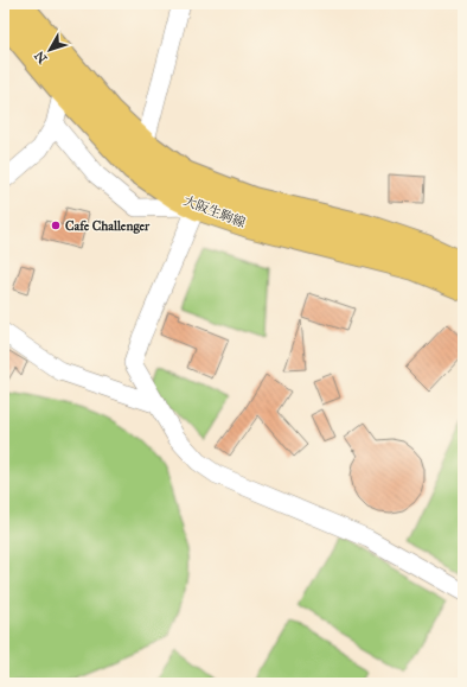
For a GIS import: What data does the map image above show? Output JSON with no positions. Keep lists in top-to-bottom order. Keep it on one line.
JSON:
{"streets":{"main road":["大阪生駒線"]},"places":["Cafe Challenger"],"north":"bottom left"}
